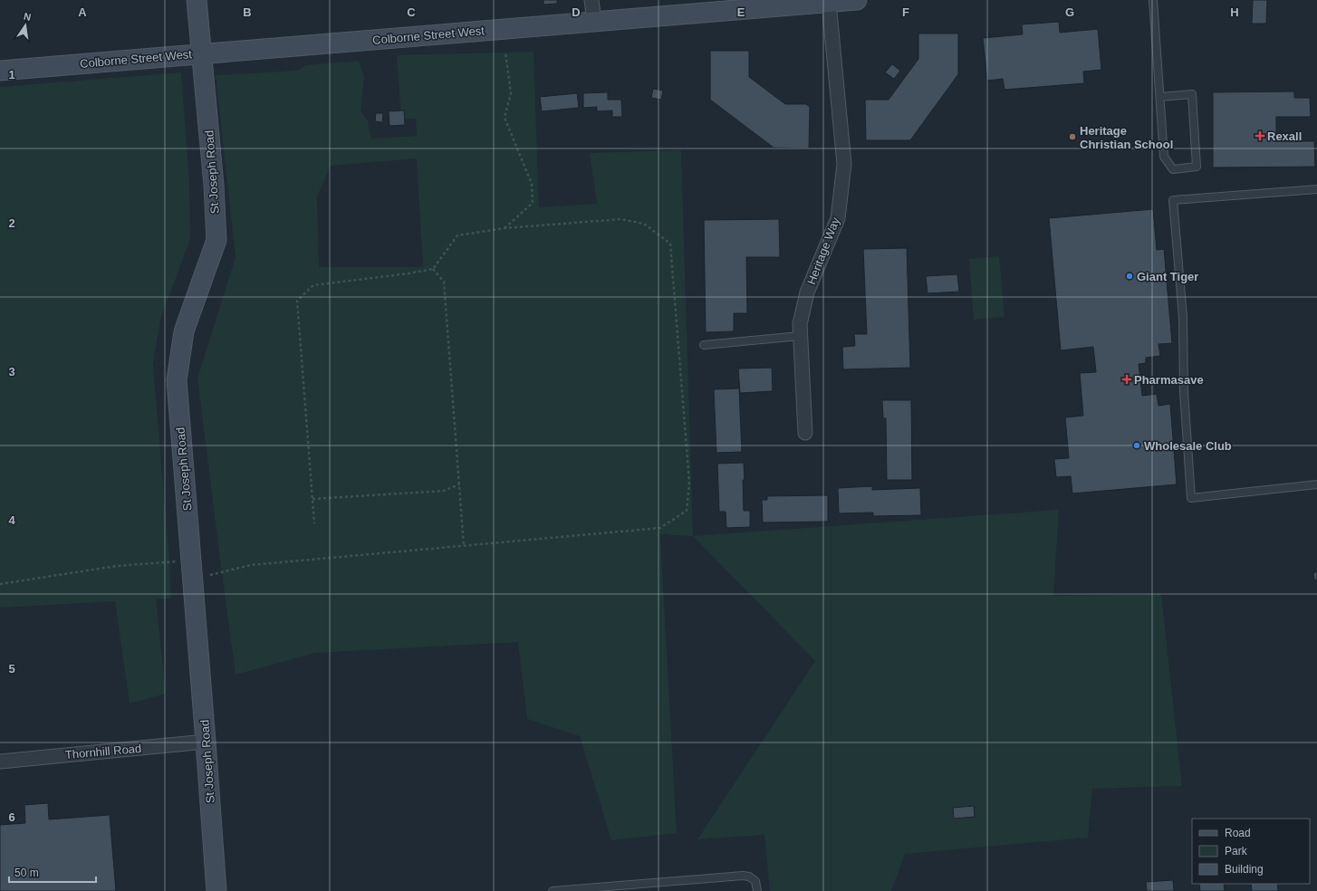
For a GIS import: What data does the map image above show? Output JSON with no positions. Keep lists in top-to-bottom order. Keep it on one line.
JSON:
{"streets":{"street":["Colborne Street West","St Joseph Road","Heritage Way","Thornhill Road"]},"crossings":[["Colborne Street West","St Joseph Road"],["Colborne Street West","Heritage Way"],["St Joseph Road","Thornhill Road"]],"places":{"health":["Rexall","Pharmasave"],"other":["Heritage Christian School","Giant Tiger","Wholesale Club"]},"legend":["Road","Park","Building"],"scale_bar":"50 m","north":"top","grid":{"columns":["A","B","C","D","E","F","G","H"],"rows":["1","2","3","4","5","6"]}}
